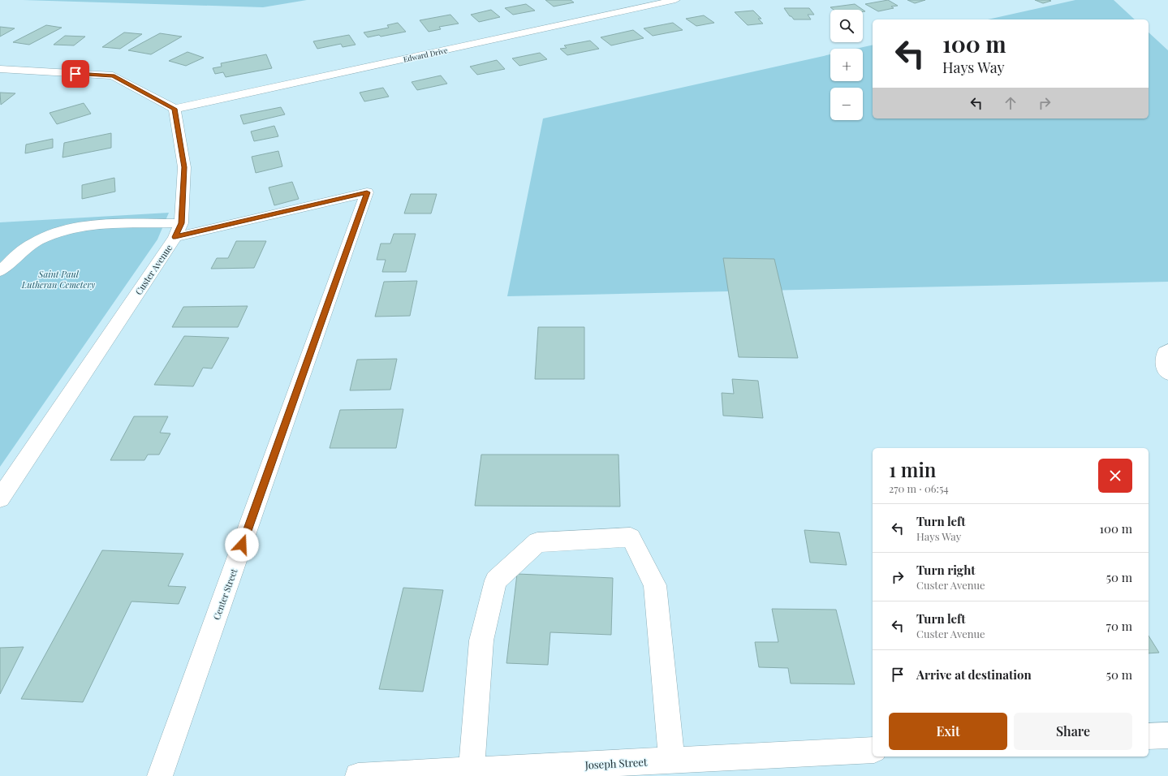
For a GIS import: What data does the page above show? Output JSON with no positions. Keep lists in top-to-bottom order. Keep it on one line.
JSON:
{"streets":{"street":["Edward Drive","Custer Avenue","Center Street","Joseph Street"]},"crossings":[["Custer Avenue","Center Street"]],"parks":["Saint Paul Lutheran Cemetery"],"page":{"map_buttons":["+","−"],"turn":["100 m","Hays Way"],"heading":["1 min","270 m · 06:54"],"list":[{"name":"Turn left","note":"Hays Way","value":"100 m"},{"name":"Turn right","note":"Custer Avenue","value":"50 m"},{"name":"Turn left","note":"Custer Avenue","value":"70 m"},{"name":"Arrive at destination","value":"50 m"}],"buttons":["Exit","Share"]}}
